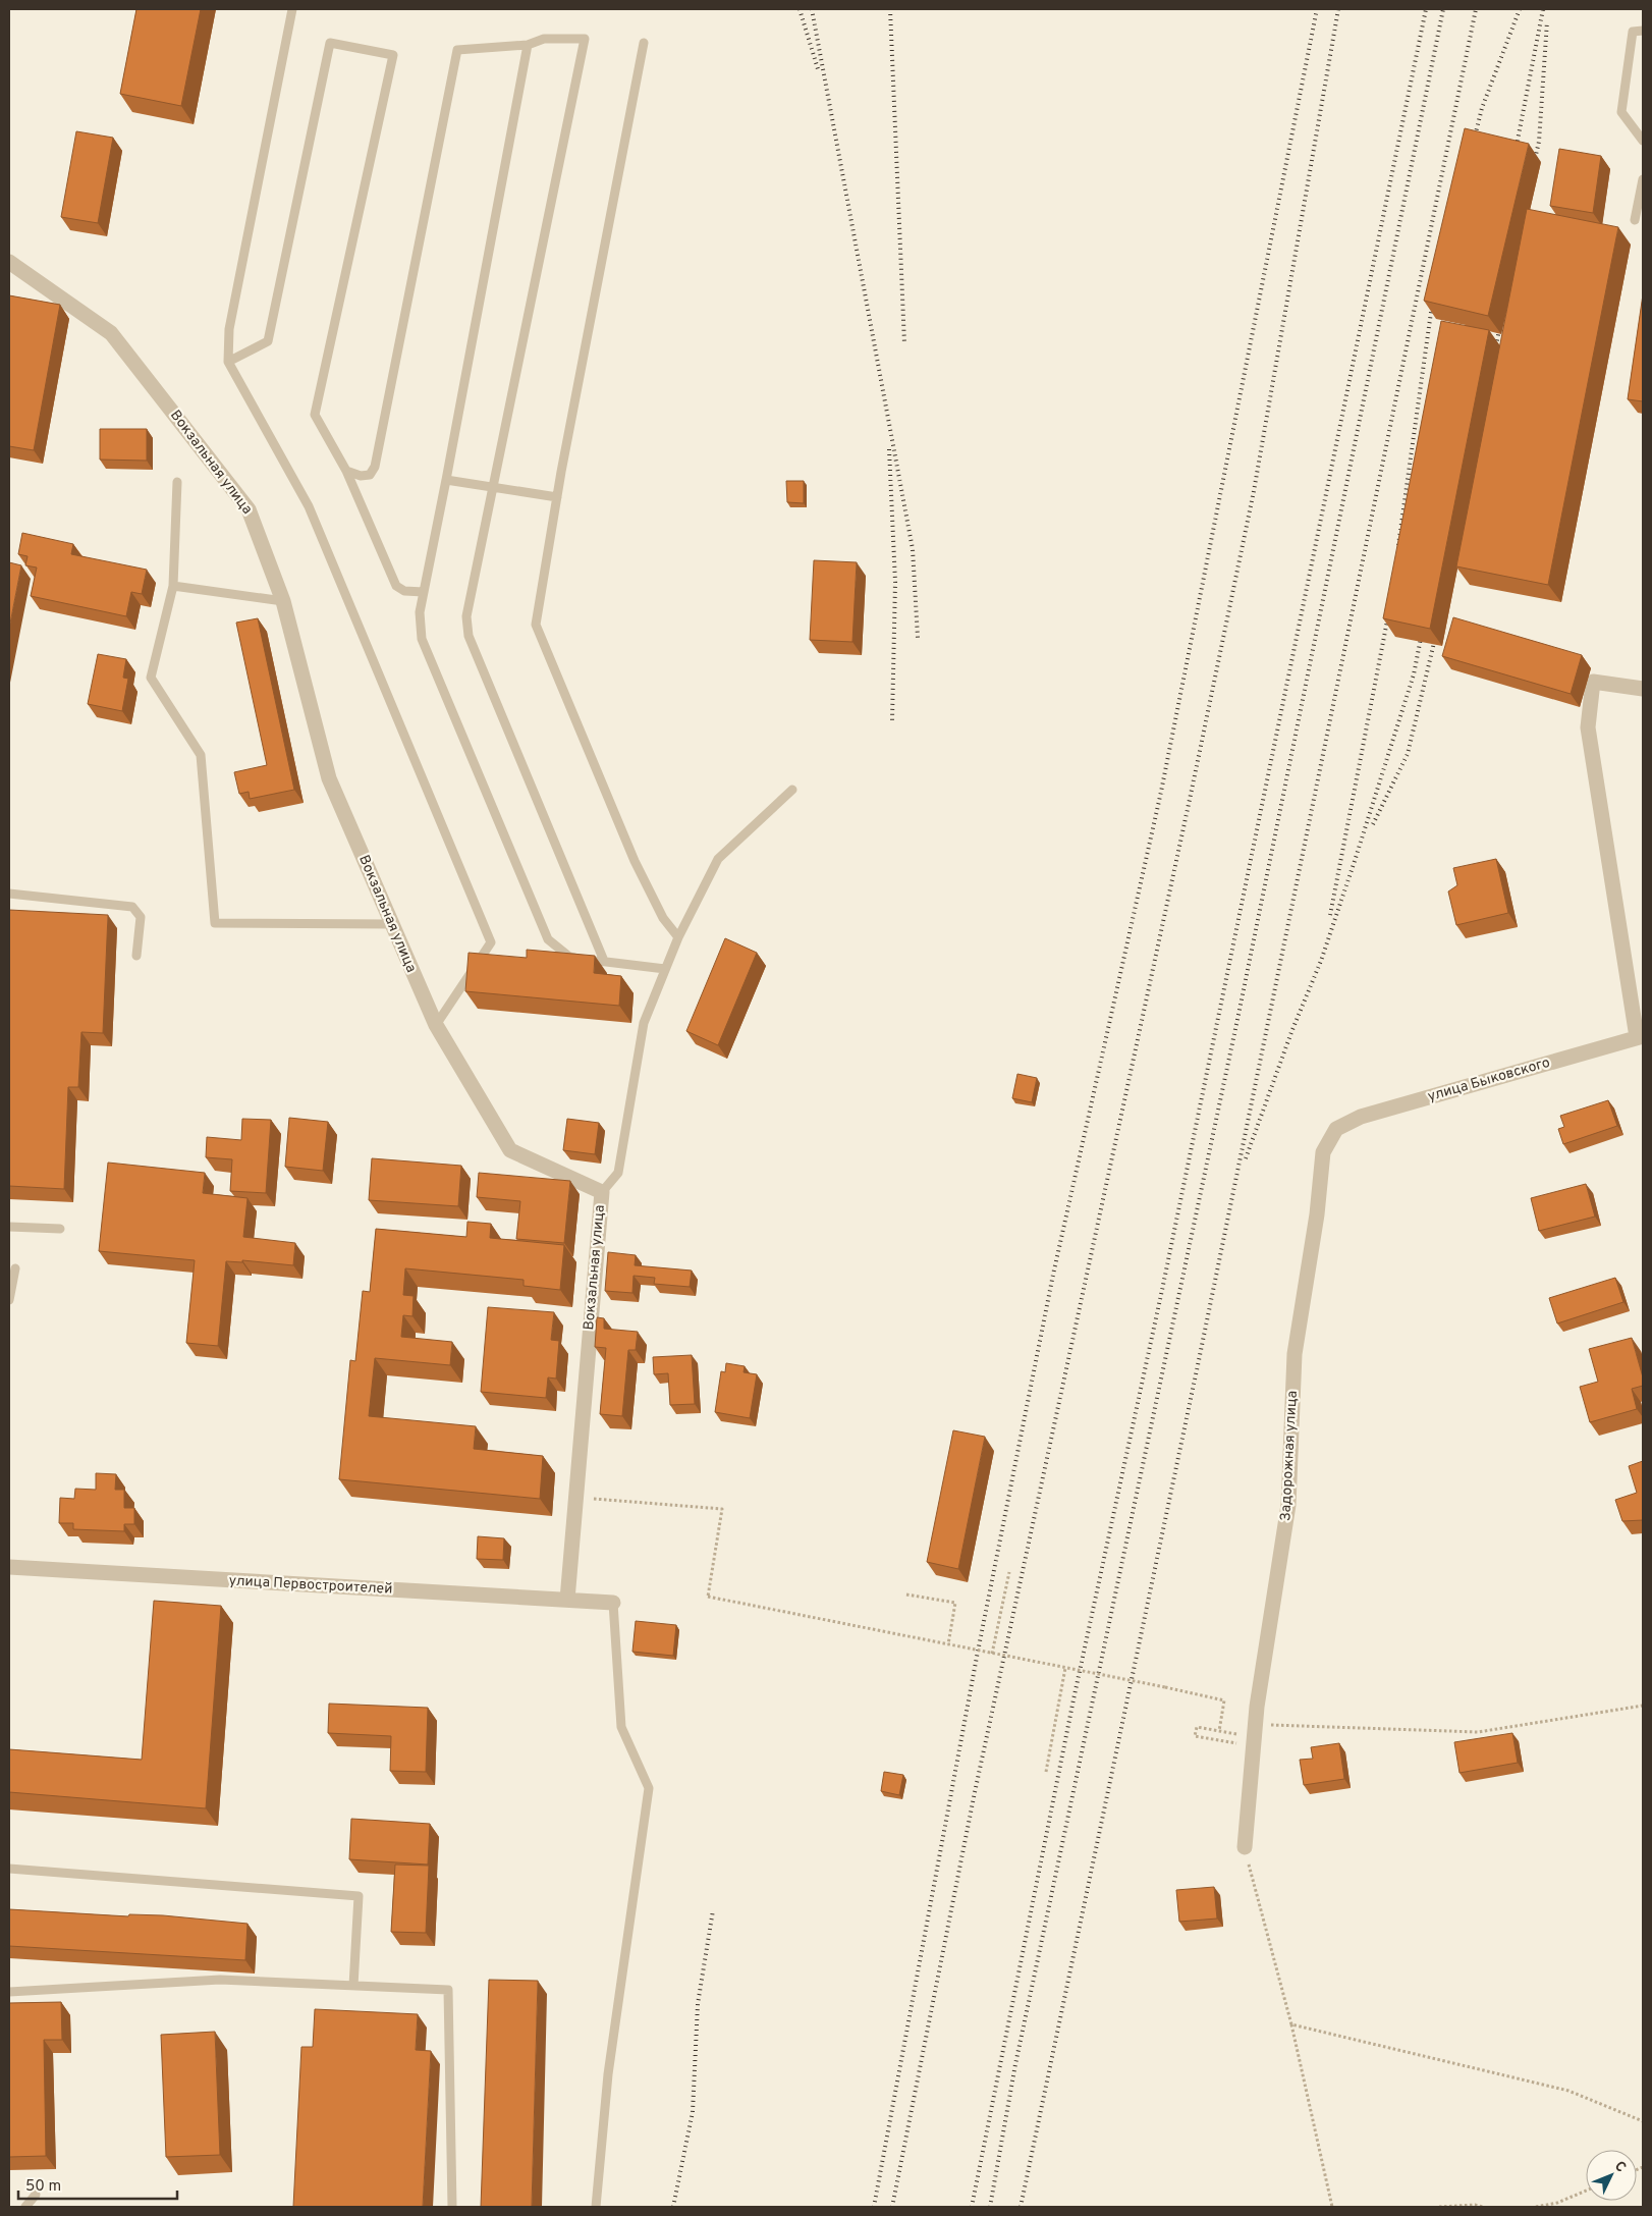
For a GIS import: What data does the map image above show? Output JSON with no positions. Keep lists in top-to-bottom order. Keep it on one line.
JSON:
{"streets":{"street":["Вокзальная улица","улица Быковского","Задорожная улица","улица Первостроителей"]},"crossings":[["Вокзальная улица","улица Первостроителей"],["улица Быковского","Задорожная улица"]],"scale_bar":"50 m","north":"top right"}
